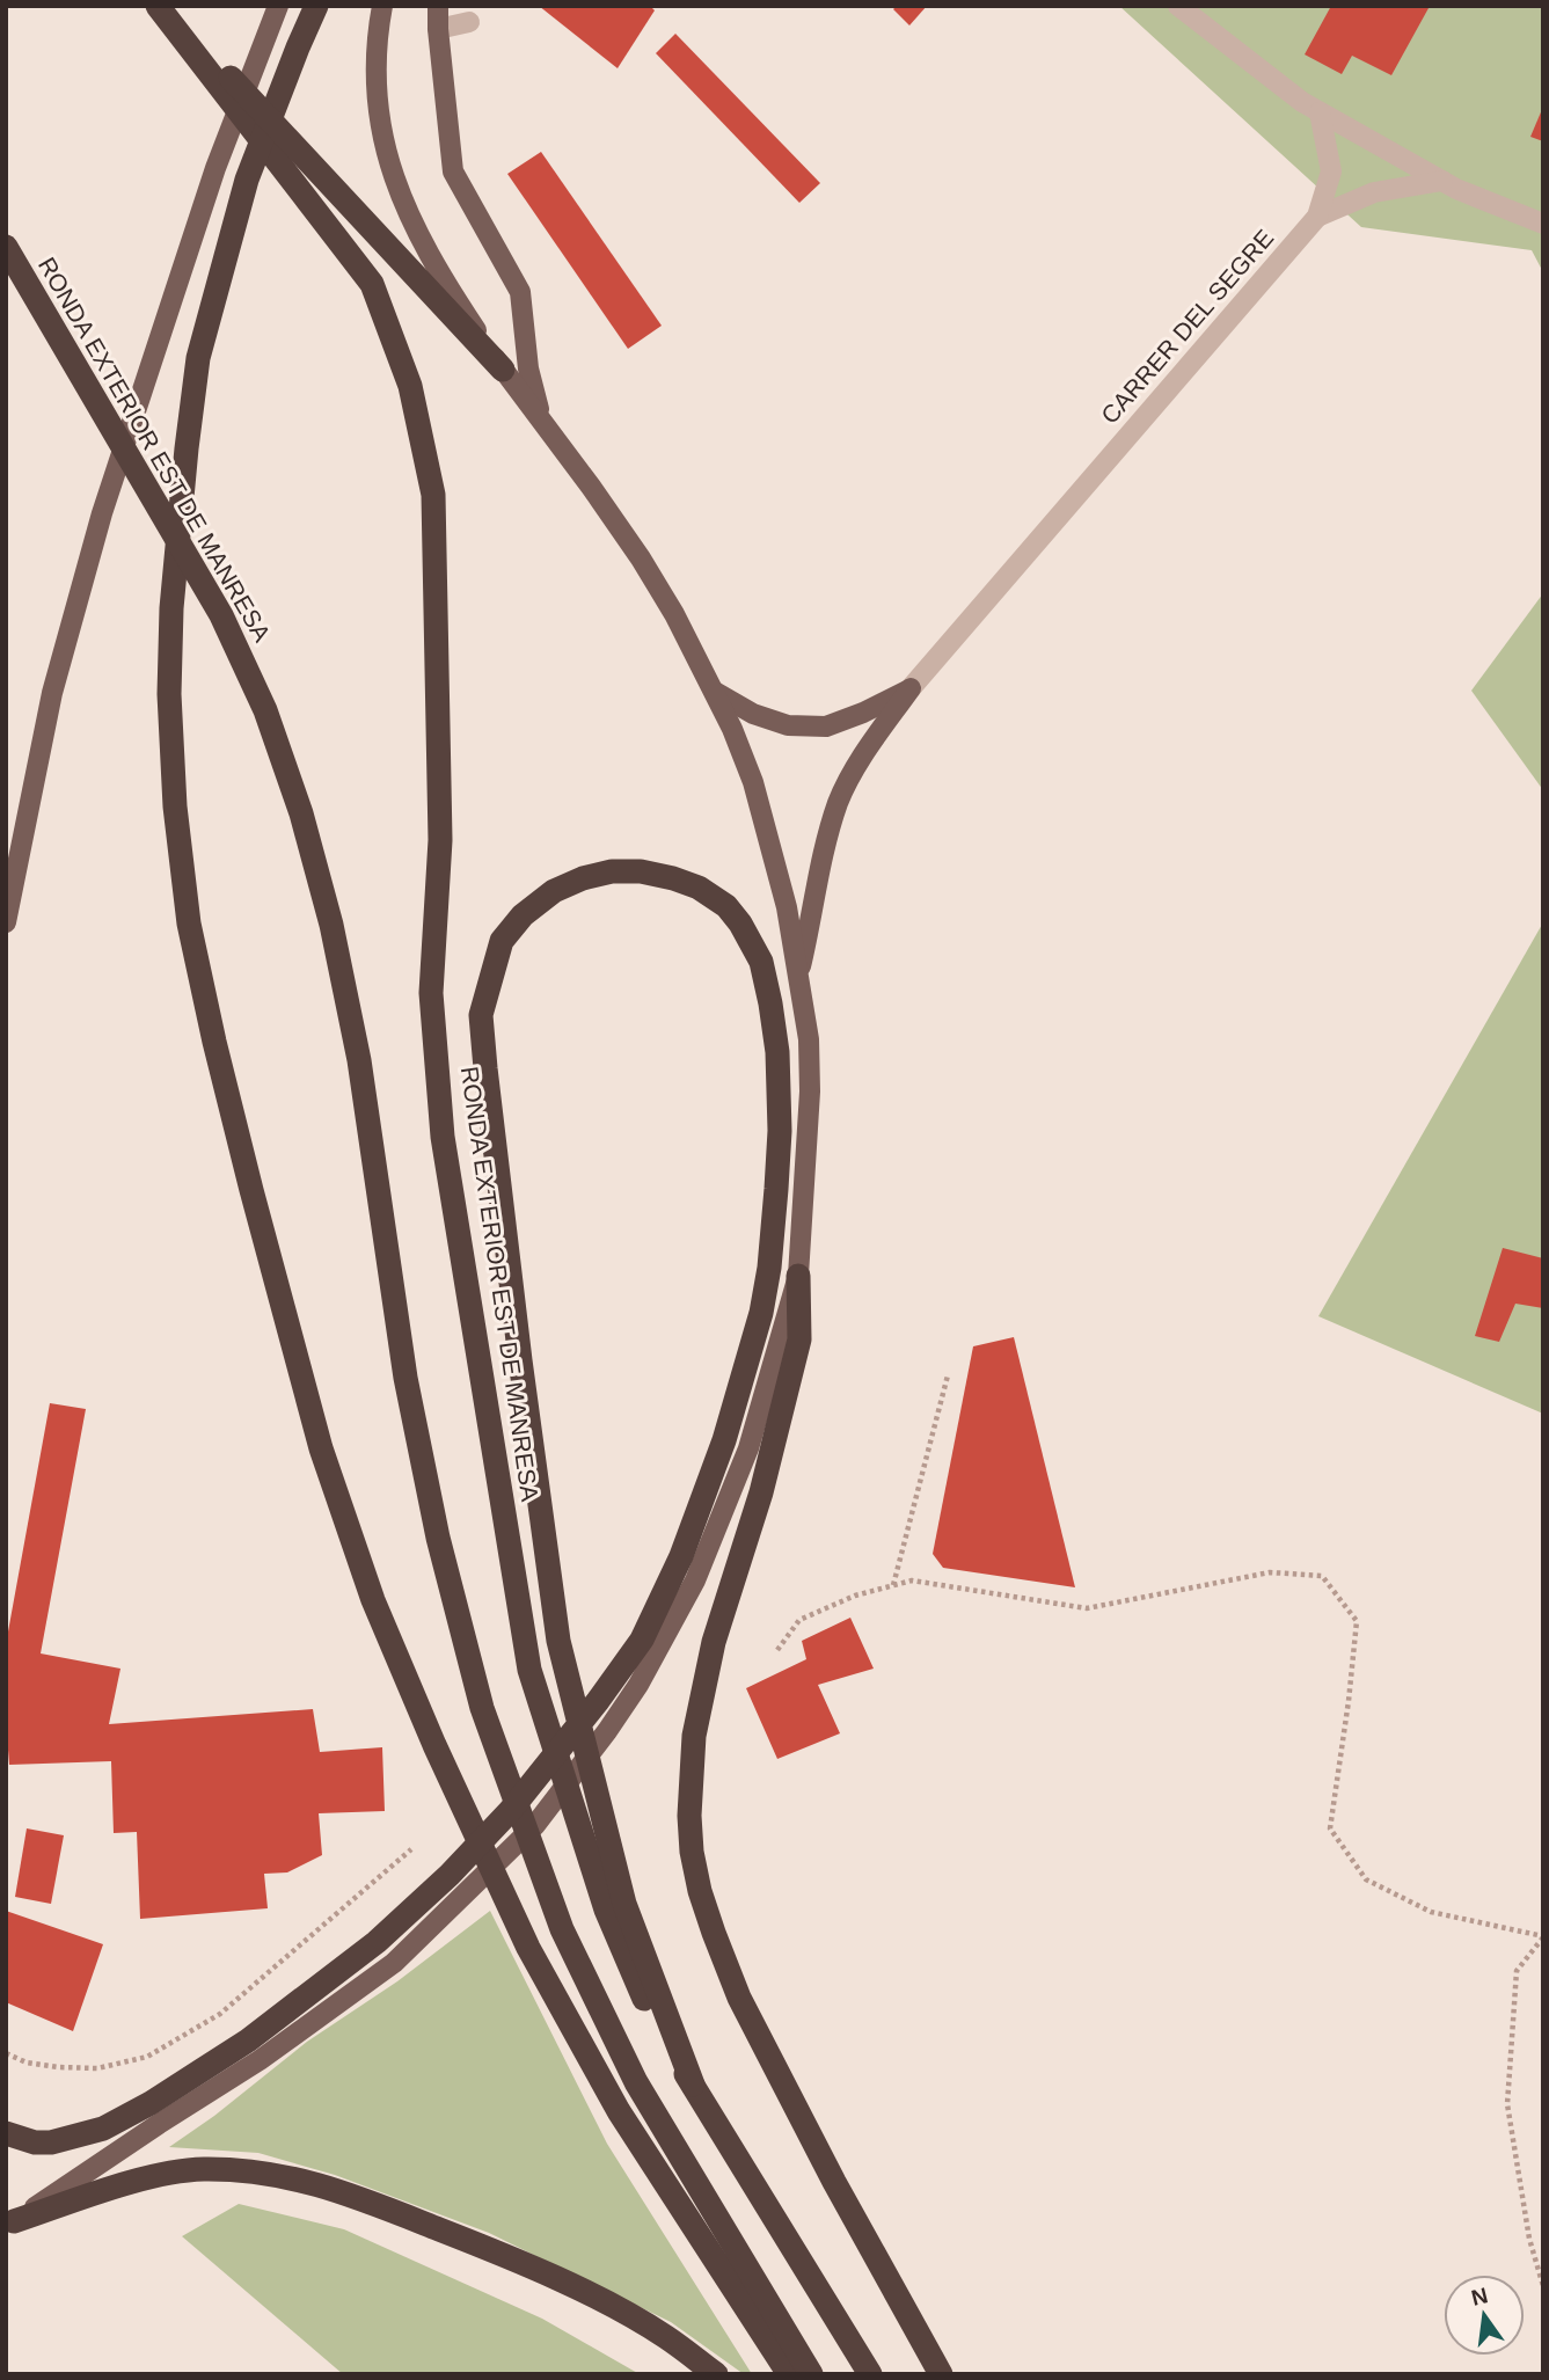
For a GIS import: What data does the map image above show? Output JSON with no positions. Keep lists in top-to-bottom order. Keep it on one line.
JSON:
{"streets":{"highway":["RONDA EXTERIOR EST DE MANRESA"],"street":["CARRER DEL SEGRE"]},"north":"top"}
